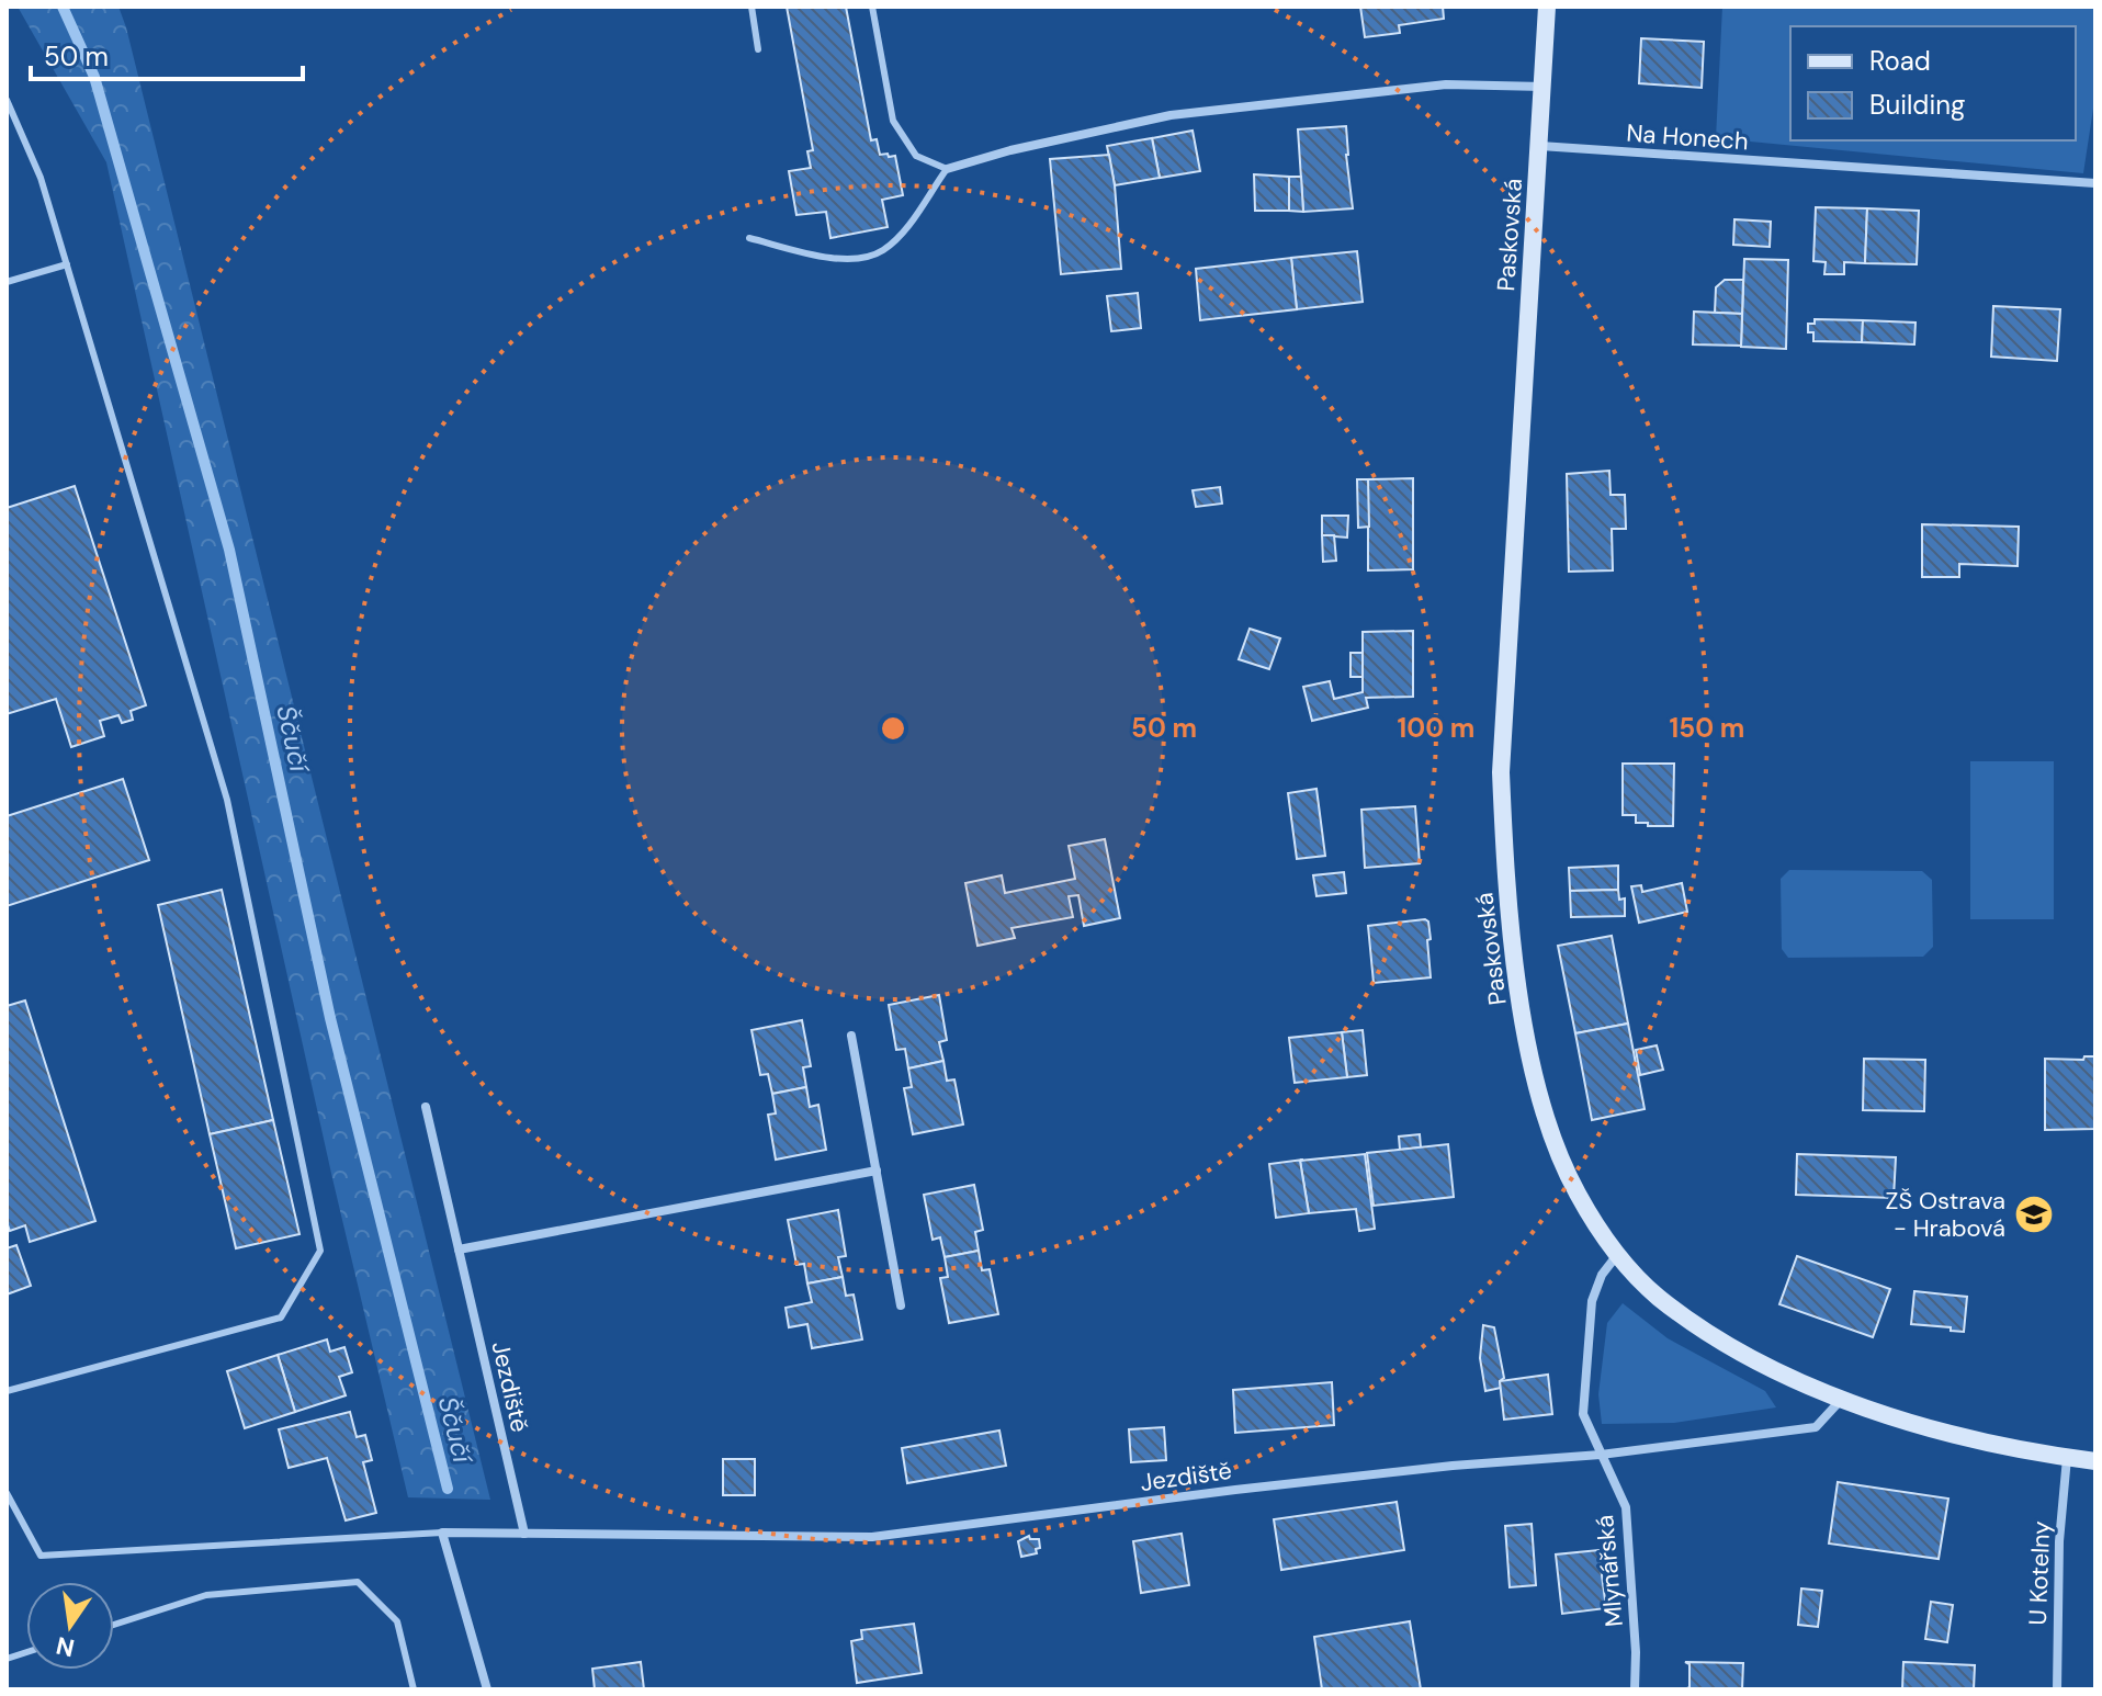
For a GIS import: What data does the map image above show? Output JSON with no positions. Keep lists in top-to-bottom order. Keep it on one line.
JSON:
{"streets":{"main road":["Paskovská"],"street":["Na Honech","Jezdiště","Mlynářská","U Kotelny"]},"crossings":[["Na Honech","Paskovská"],["Paskovská","Jezdiště"],["Paskovská","Mlynářská"],["Paskovská","U Kotelny"],["Jezdiště","Mlynářská"]],"water":["Ščučí"],"places":{"school or university":["ZŠ Ostrava - Hrabová"]},"legend":["Road","Building"],"scale_bar":"50 m","north":"bottom","rings":["50 m","100 m","150 m"]}
